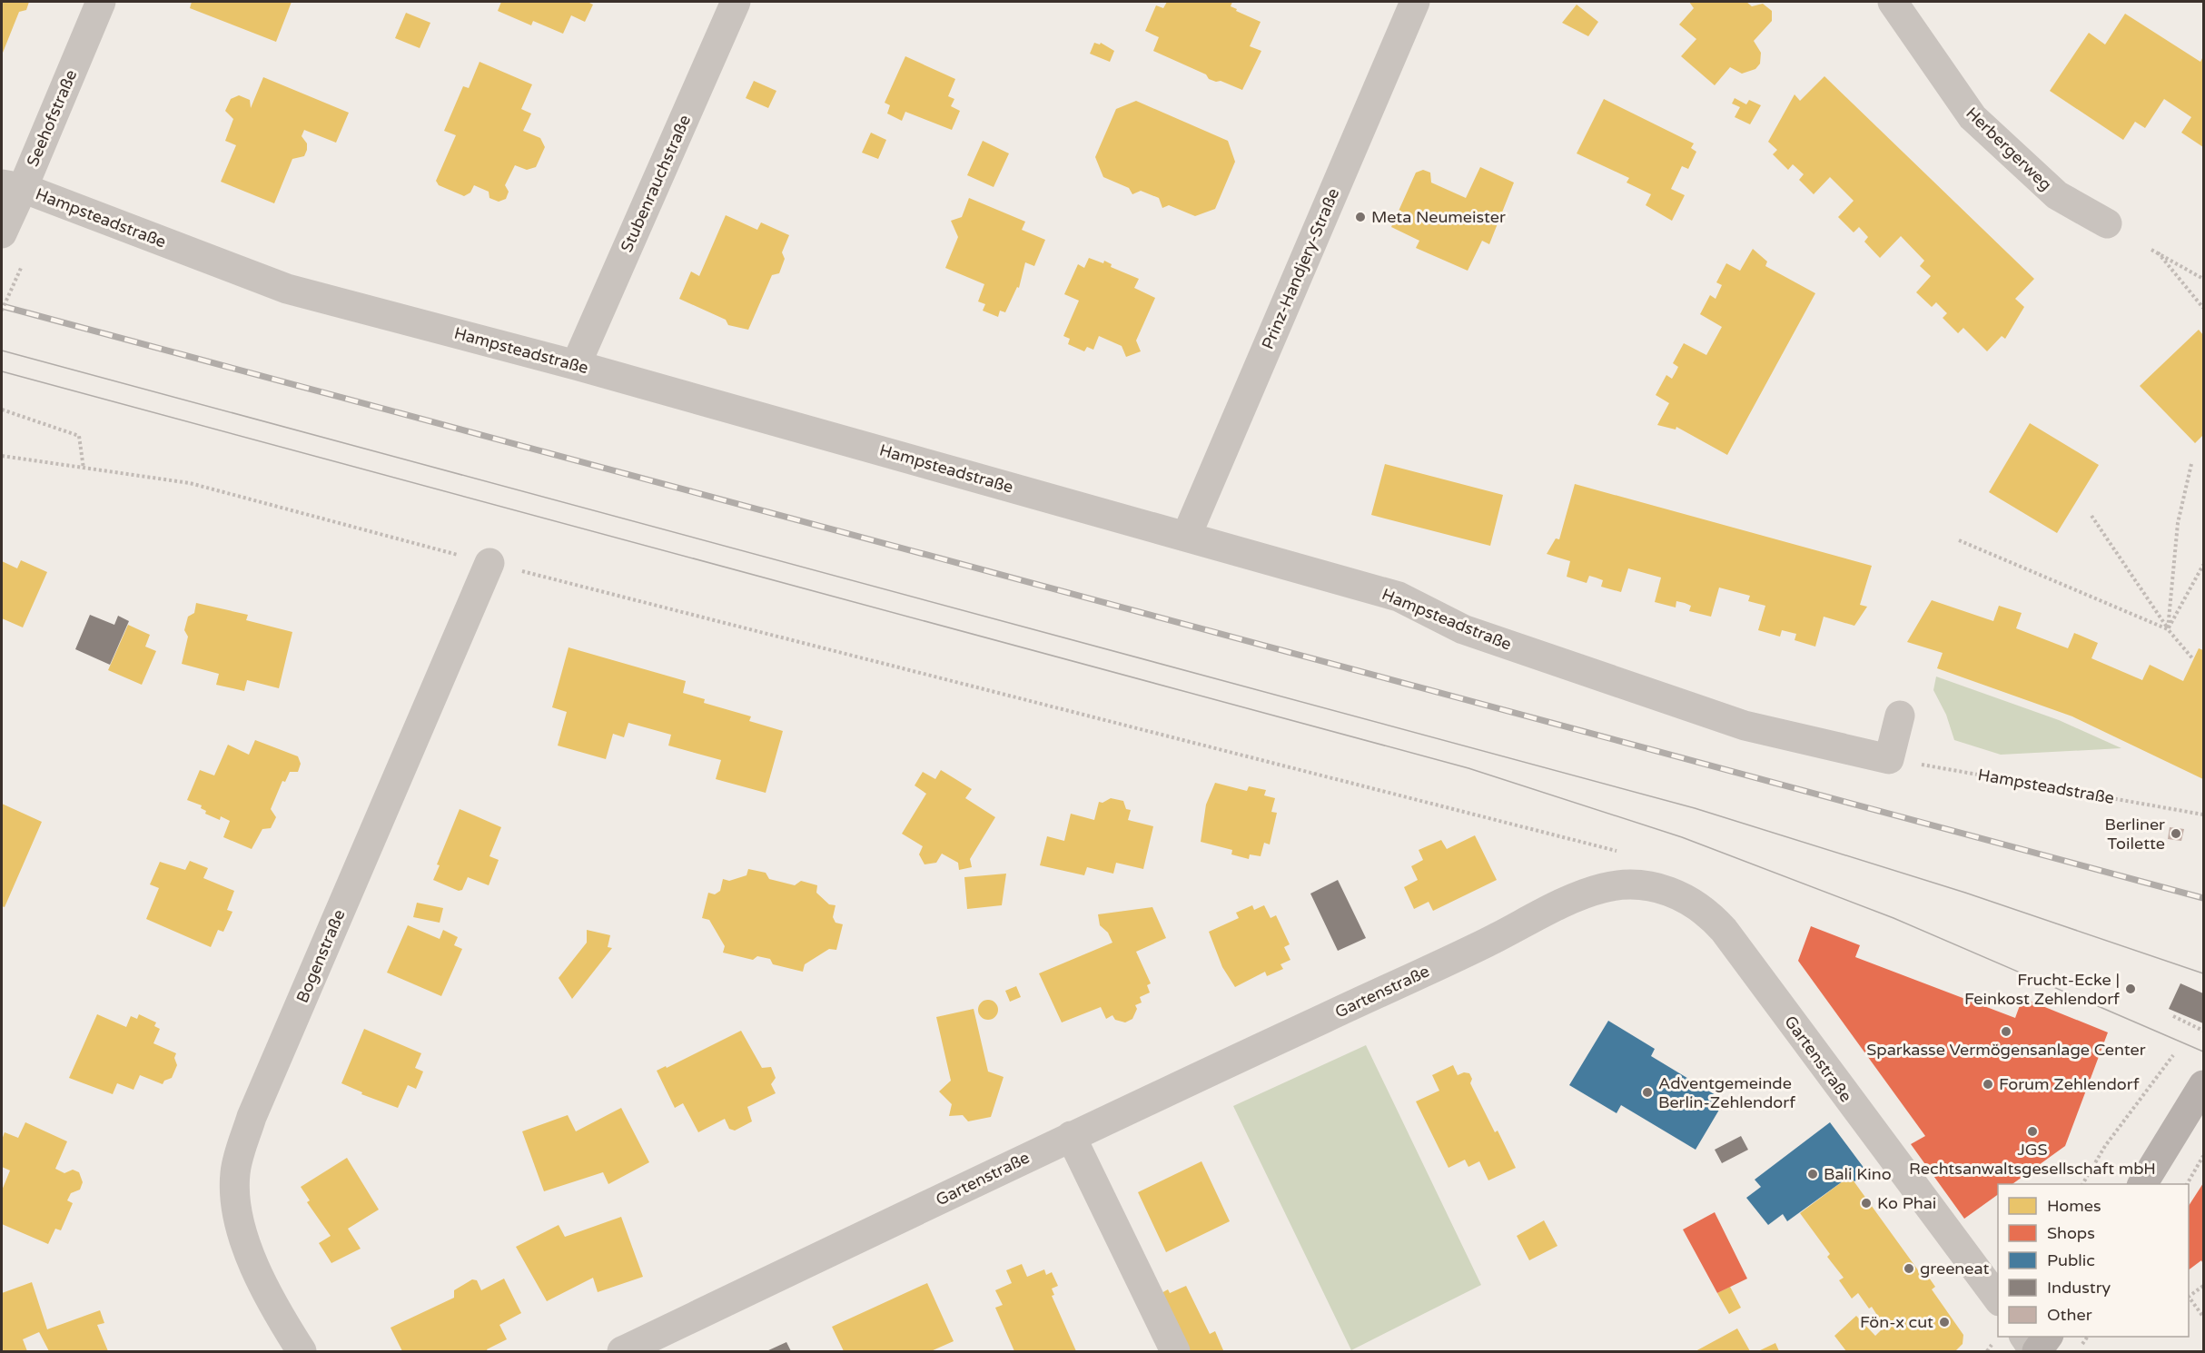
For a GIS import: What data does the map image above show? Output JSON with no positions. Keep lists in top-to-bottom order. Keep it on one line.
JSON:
{"streets":{"street":["Seehofstraße","Herbergerweg","Stubenrauchstraße","Hampsteadstraße","Prinz-Handjery-Straße","Bogenstraße","Gartenstraße"]},"crossings":[["Seehofstraße","Hampsteadstraße"],["Stubenrauchstraße","Hampsteadstraße"],["Hampsteadstraße","Prinz-Handjery-Straße"]],"places":["Meta Neumeister","Berliner Toilette","Frucht-Ecke | Feinkost Zehlendorf","Sparkasse Vermögensanlage Center","Forum Zehlendorf","Adventgemeinde Berlin-Zehlendorf","JGS Rechtsanwaltsgesellschaft mbH","Bali Kino","Ko Phai","greeneat","Fön-x cut"],"legend":["Homes","Shops","Public","Industry","Other"]}
